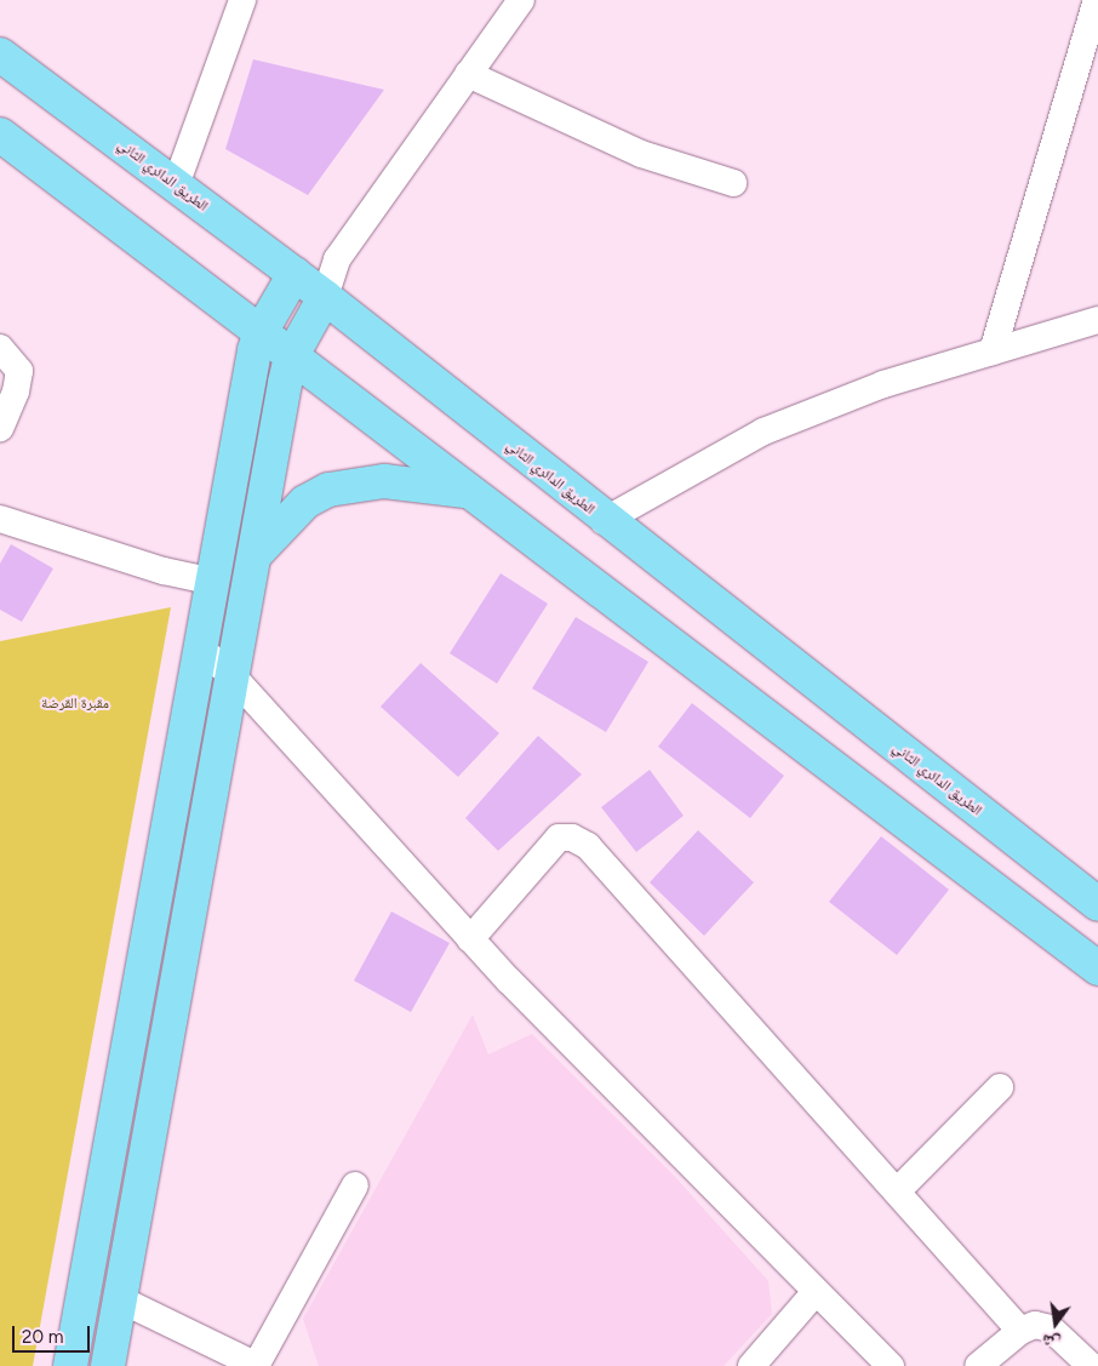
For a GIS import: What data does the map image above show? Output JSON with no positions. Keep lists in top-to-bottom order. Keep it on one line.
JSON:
{"streets":{"main road":["الطريق الدائري الثاني"]},"parks":["مقبرة القرضة"],"scale_bar":"20 m","north":"bottom"}
